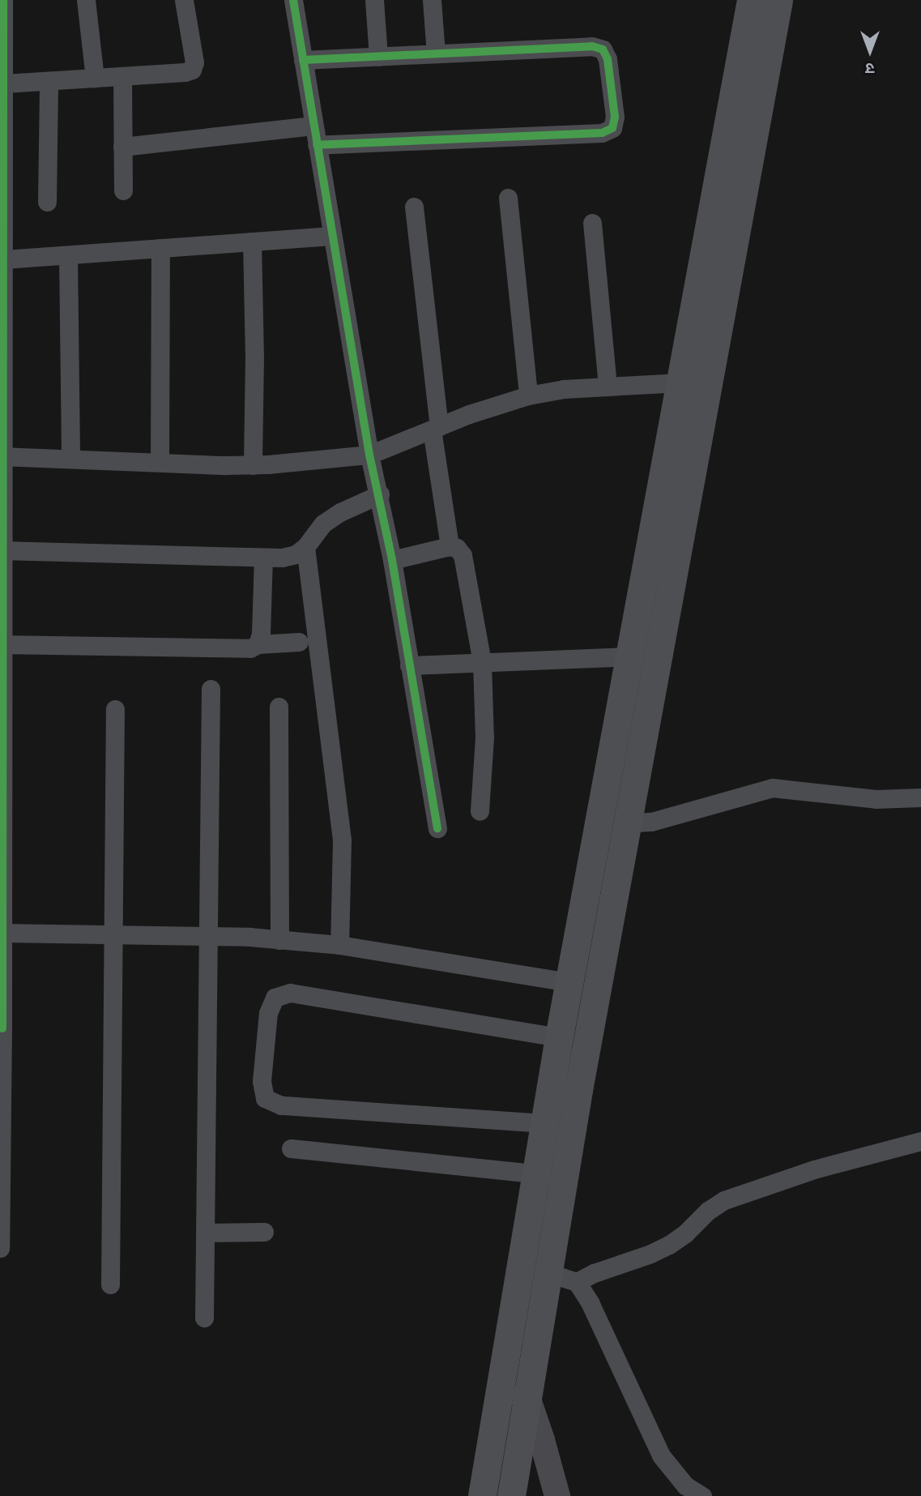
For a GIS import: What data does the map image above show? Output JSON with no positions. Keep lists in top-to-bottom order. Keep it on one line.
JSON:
{"north":"bottom"}
